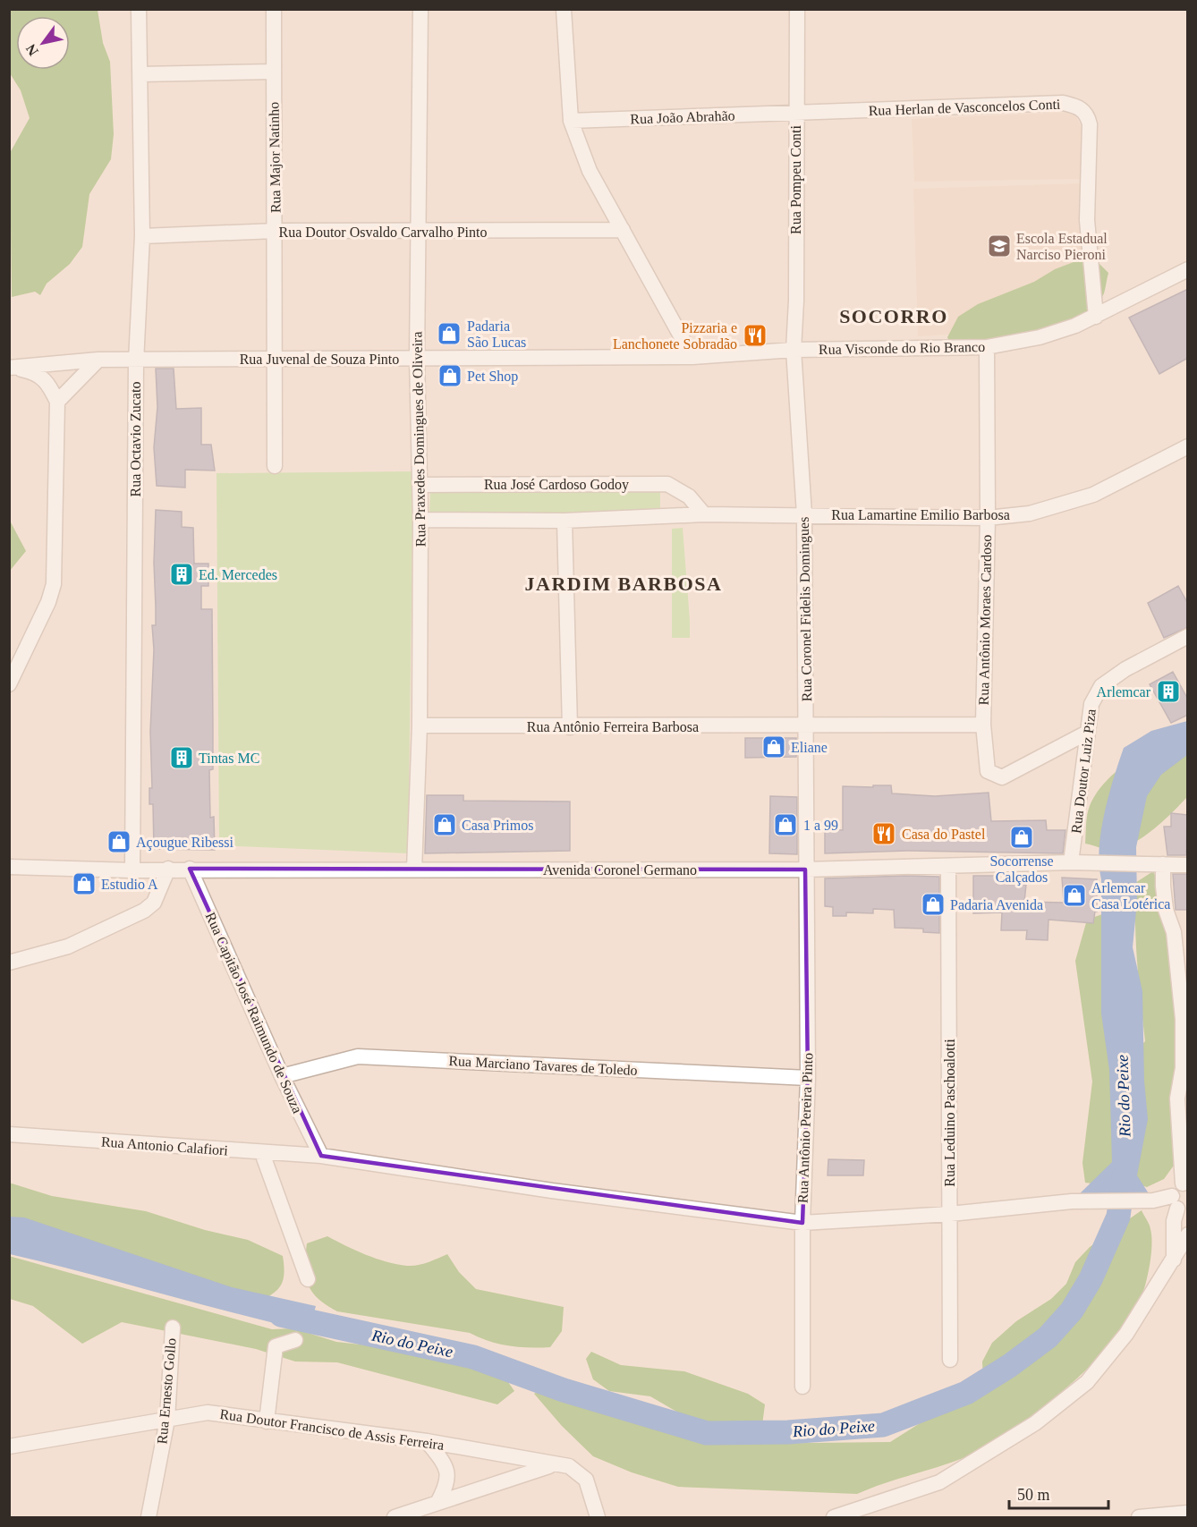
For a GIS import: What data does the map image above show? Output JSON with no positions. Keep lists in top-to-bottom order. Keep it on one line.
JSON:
{"streets":{"street":["Rua Herlan de Vasconcelos Conti","Rua João Abrahão","Rua Major Natinho","Rua Pompeu Conti","Rua Doutor Osvaldo Carvalho Pinto","Rua Visconde do Rio Branco","Rua Juvenal de Souza Pinto","Rua Octavio Zucato","Rua Praxedes Domingues de Oliveira","Rua José Cardoso Godoy","Rua Lamartine Emilio Barbosa","Rua Coronel Fidelis Domingues","Rua Antônio Moraes Cardoso","Rua Antônio Ferreira Barbosa","Rua Doutor Luiz Piza","Avenida Coronel Germano","Rua Capitão José Raimundo de Souza","Rua Marciano Tavares de Toledo","Rua Leduino Paschoalotti","Rua Antônio Pereira Pinto","Rua Antonio Calafiori","Rua Ernesto Gollo","Rua Doutor Francisco de Assis Ferreira"]},"crossings":[["Rua Herlan de Vasconcelos Conti","Rua João Abrahão"],["Rua Herlan de Vasconcelos Conti","Rua Pompeu Conti"],["Rua Herlan de Vasconcelos Conti","Rua Visconde do Rio Branco"],["Rua João Abrahão","Rua Pompeu Conti"],["Rua Major Natinho","Rua Doutor Osvaldo Carvalho Pinto"],["Rua Major Natinho","Rua Juvenal de Souza Pinto"],["Rua Pompeu Conti","Rua Visconde do Rio Branco"],["Rua Pompeu Conti","Rua Juvenal de Souza Pinto"],["Rua Pompeu Conti","Rua Coronel Fidelis Domingues"],["Rua Doutor Osvaldo Carvalho Pinto","Rua Octavio Zucato"],["Rua Doutor Osvaldo Carvalho Pinto","Rua Praxedes Domingues de Oliveira"],["Rua Visconde do Rio Branco","Rua Juvenal de Souza Pinto"],["Rua Visconde do Rio Branco","Rua Coronel Fidelis Domingues"],["Rua Visconde do Rio Branco","Rua Antônio Moraes Cardoso"],["Rua Juvenal de Souza Pinto","Rua Octavio Zucato"],["Rua Juvenal de Souza Pinto","Rua Praxedes Domingues de Oliveira"],["Rua Juvenal de Souza Pinto","Rua Coronel Fidelis Domingues"],["Rua Octavio Zucato","Avenida Coronel Germano"],["Rua Praxedes Domingues de Oliveira","Rua José Cardoso Godoy"],["Rua Praxedes Domingues de Oliveira","Rua Antônio Ferreira Barbosa"],["Rua Praxedes Domingues de Oliveira","Avenida Coronel Germano"],["Rua José Cardoso Godoy","Rua Lamartine Emilio Barbosa"],["Rua Lamartine Emilio Barbosa","Rua Coronel Fidelis Domingues"],["Rua Lamartine Emilio Barbosa","Rua Antônio Moraes Cardoso"],["Rua Coronel Fidelis Domingues","Rua Antônio Ferreira Barbosa"],["Rua Coronel Fidelis Domingues","Avenida Coronel Germano"],["Rua Coronel Fidelis Domingues","Rua Antônio Pereira Pinto"],["Rua Antônio Moraes Cardoso","Rua Antônio Ferreira Barbosa"],["Rua Antônio Moraes Cardoso","Rua Doutor Luiz Piza"],["Rua Doutor Luiz Piza","Avenida Coronel Germano"],["Avenida Coronel Germano","Rua Capitão José Raimundo de Souza"],["Avenida Coronel Germano","Rua Leduino Paschoalotti"],["Avenida Coronel Germano","Rua Antônio Pereira Pinto"],["Rua Capitão José Raimundo de Souza","Rua Marciano Tavares de Toledo"],["Rua Capitão José Raimundo de Souza","Rua Antonio Calafiori"],["Rua Marciano Tavares de Toledo","Rua Antônio Pereira Pinto"],["Rua Leduino Paschoalotti","Rua Antonio Calafiori"],["Rua Antônio Pereira Pinto","Rua Antonio Calafiori"],["Rua Ernesto Gollo","Rua Doutor Francisco de Assis Ferreira"]],"districts":["SOCORRO","JARDIM BARBOSA"],"water":["Rio do Peixe"],"places":{"school or university":["Escola Estadual Narciso Pieroni"],"shop":["Padaria São Lucas","Pet Shop","Eliane","Casa Primos","1 a 99","Socorrense Calçados","Açougue Ribessi","Estudio A","Arlemcar Casa Lotérica","Padaria Avenida"],"restaurant":["Pizzaria e Lanchonete Sobradão","Casa do Pastel"],"building":["Ed. Mercedes","Arlemcar","Tintas MC"]},"scale_bar":"50 m","north":"bottom left"}
